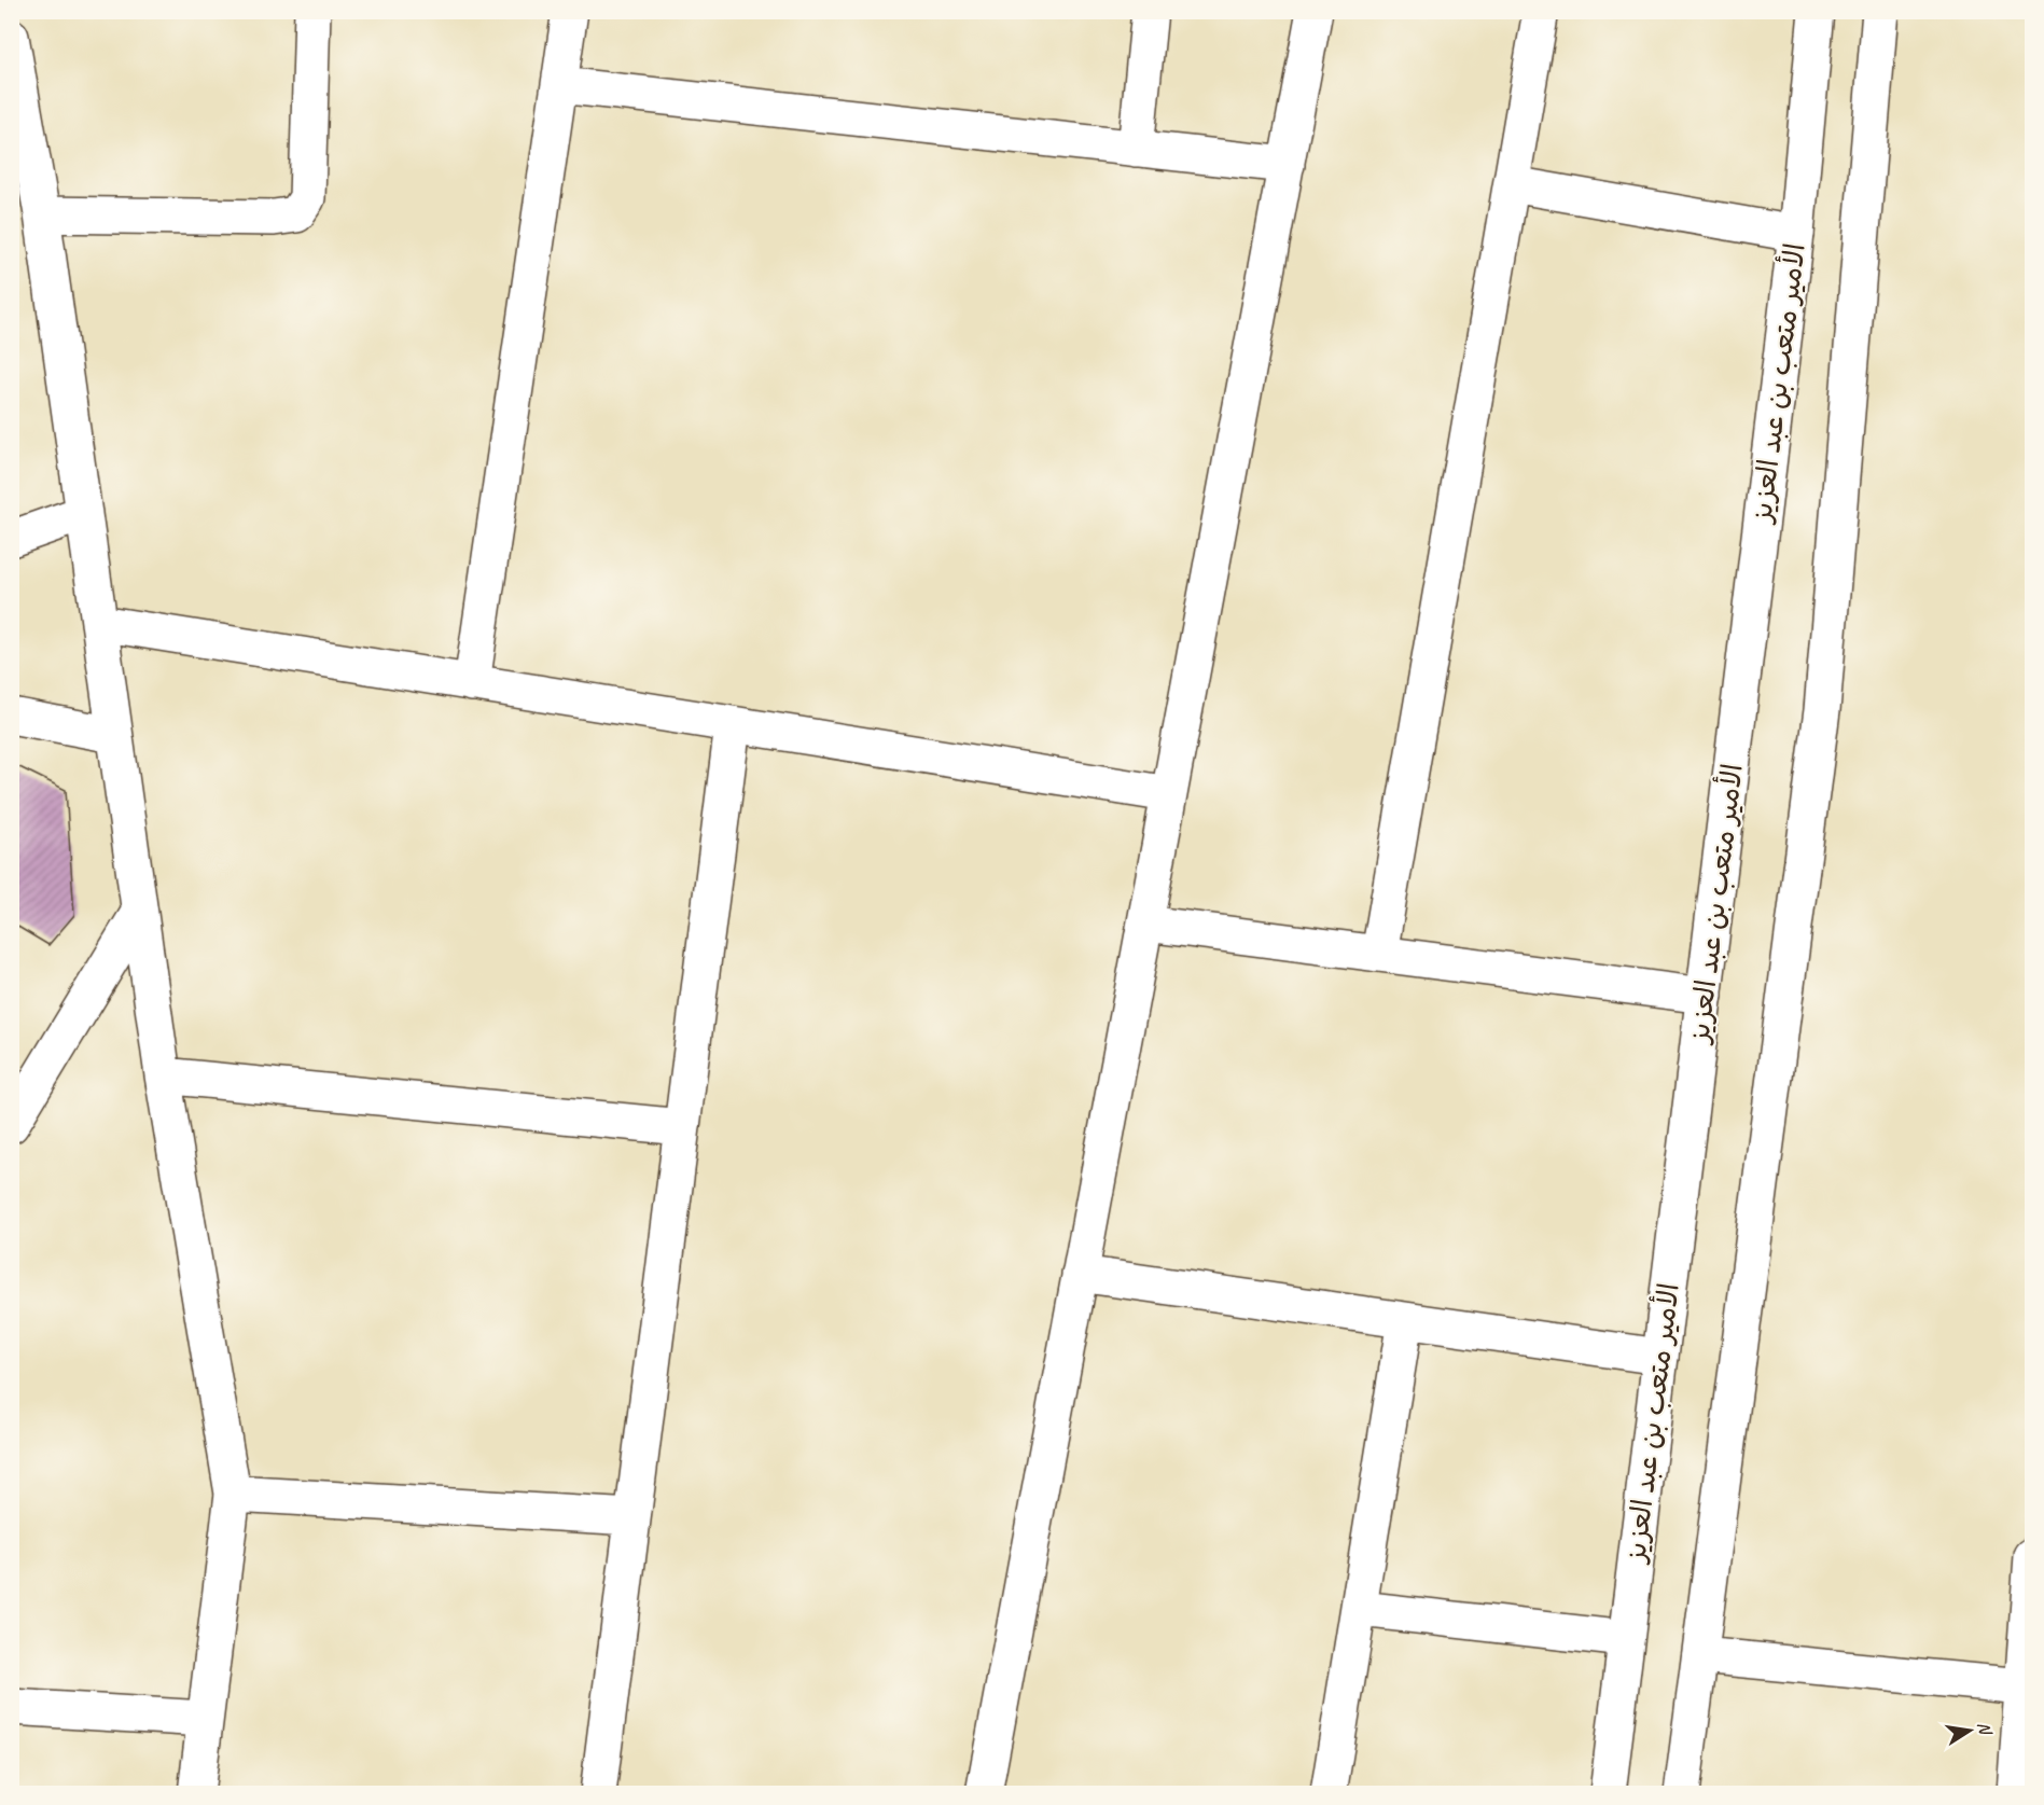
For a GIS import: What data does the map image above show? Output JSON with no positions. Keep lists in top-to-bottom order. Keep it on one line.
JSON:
{"streets":{"street":["الأمير متعب بن عبد العزيز"]},"north":"right"}
